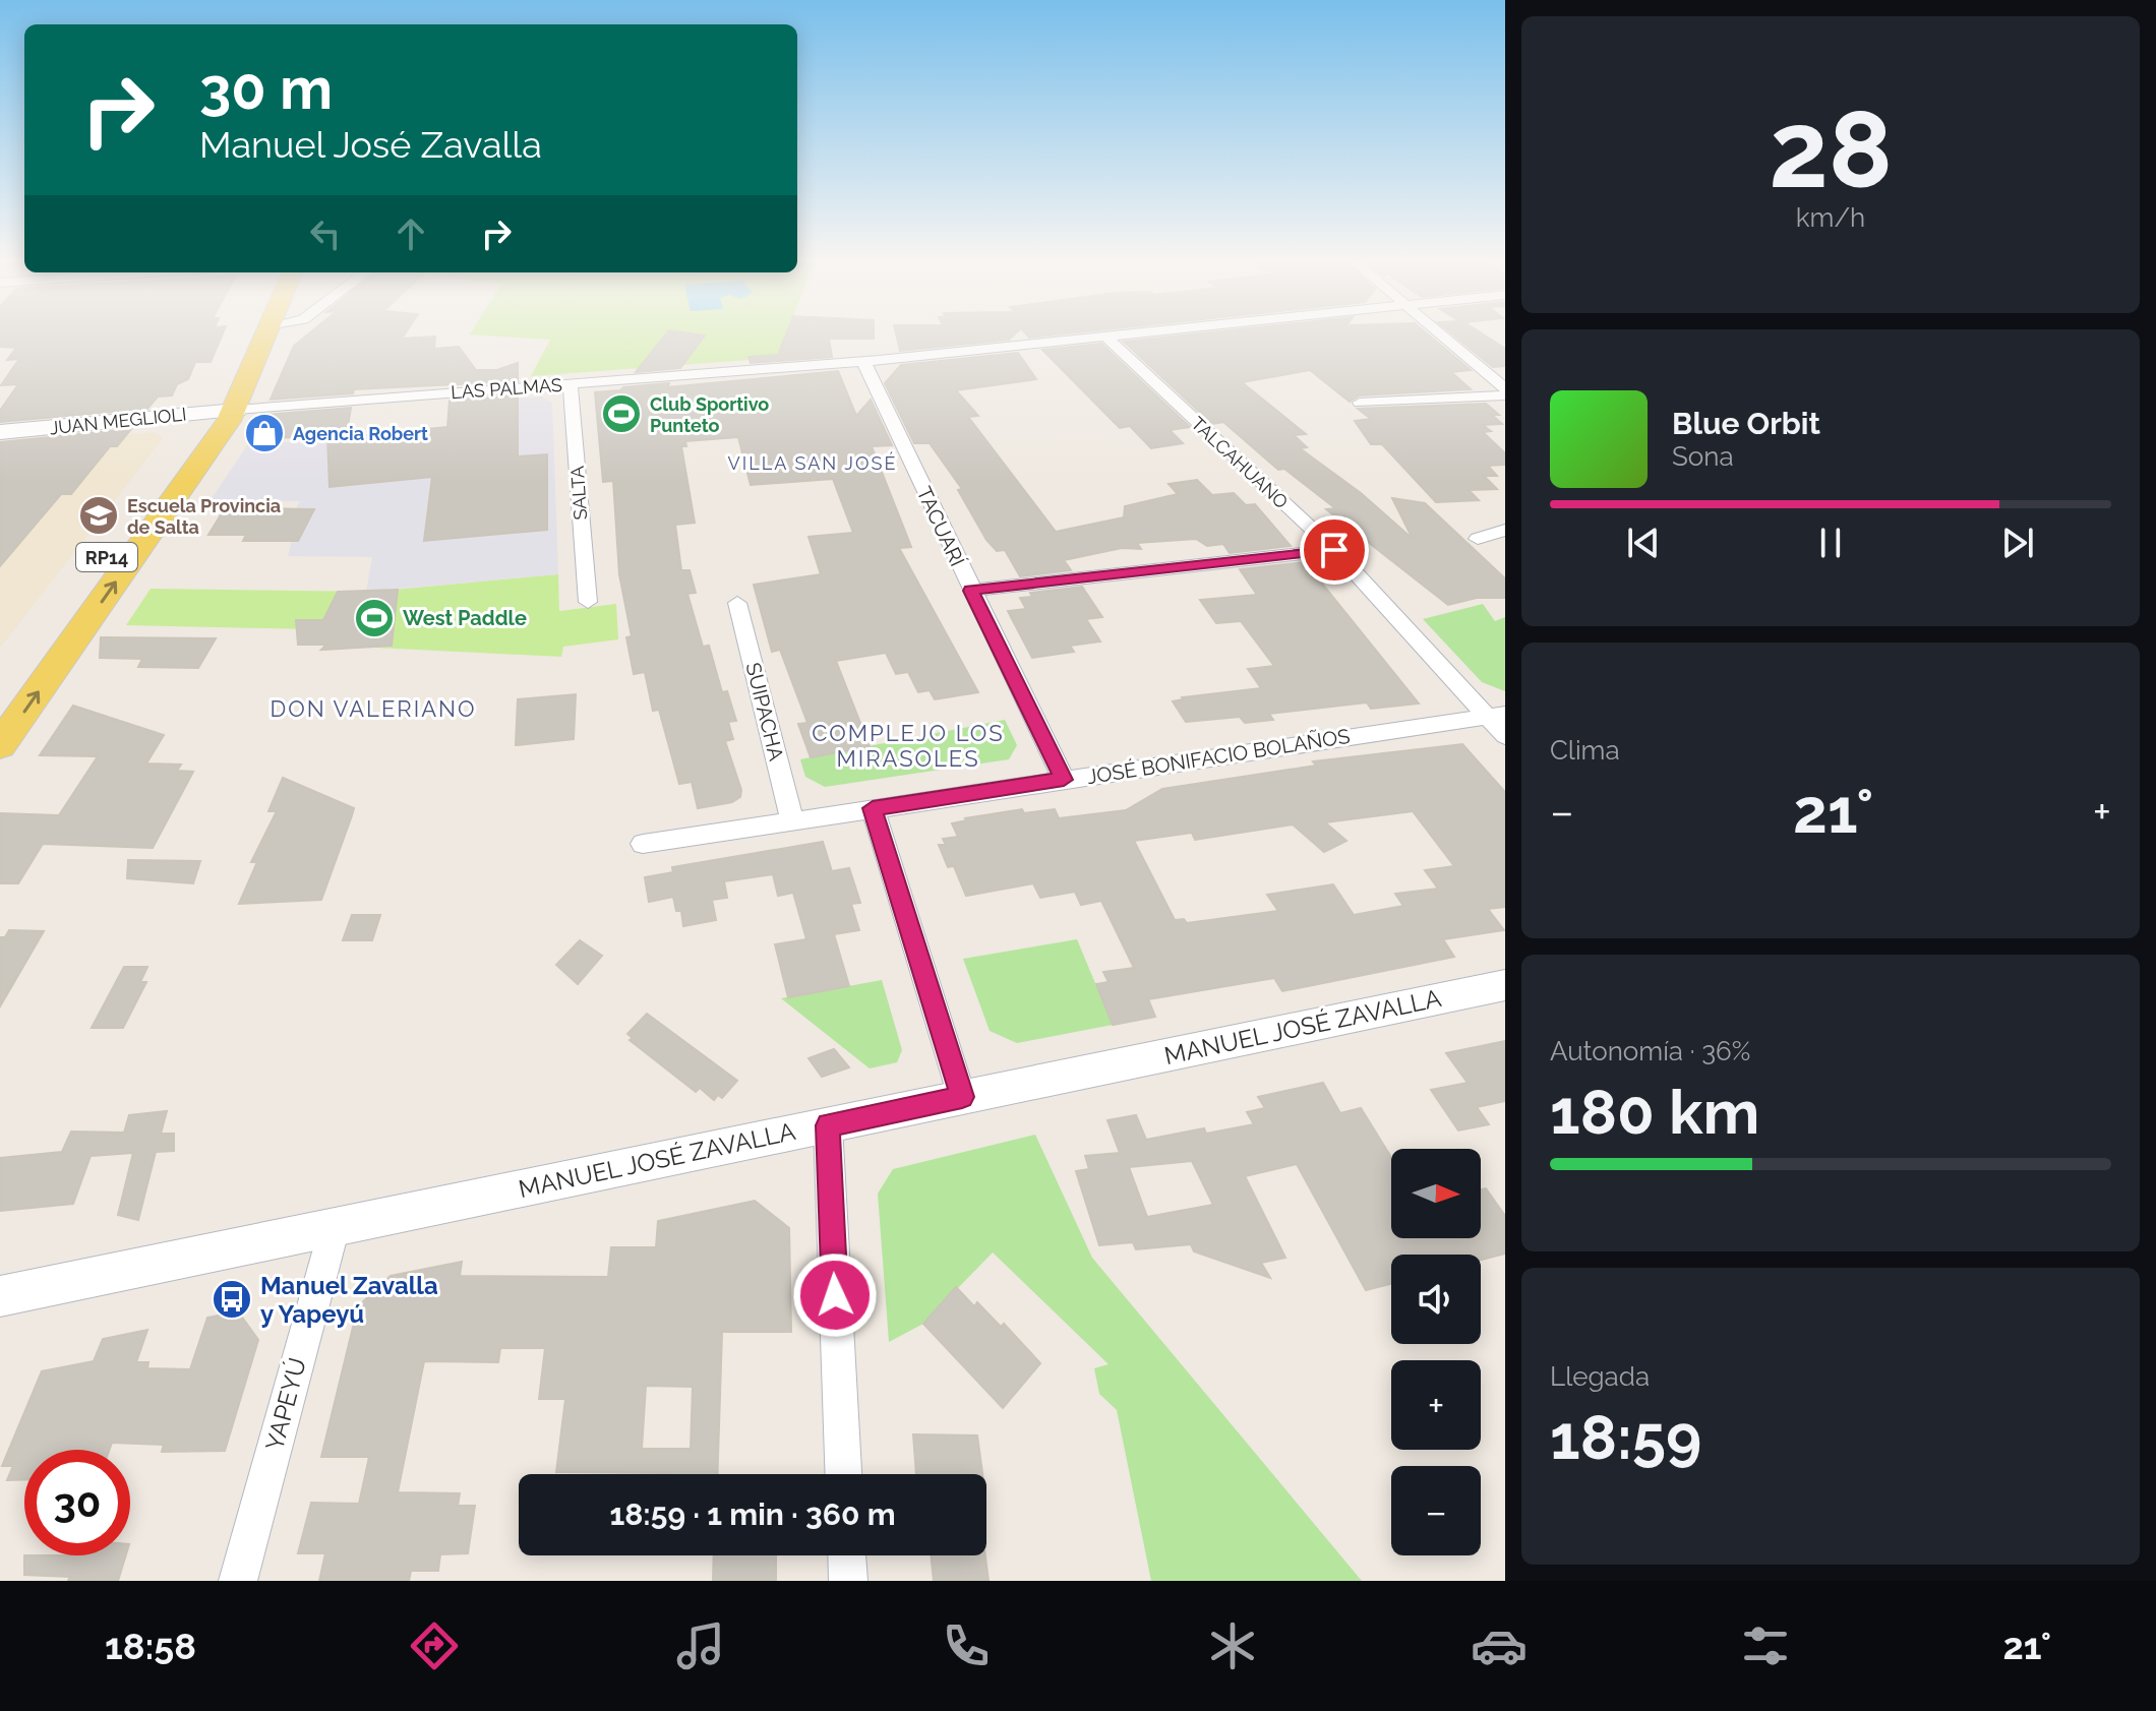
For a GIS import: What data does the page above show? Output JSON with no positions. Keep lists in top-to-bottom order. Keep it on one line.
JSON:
{"streets":{"main road":["JUAN MEGLIOLI","RP14"],"street":["LAS PALMAS","TALCAHUANO","SALTA","TACUARÍ","SUIPACHA","JOSÉ BONIFACIO BOLAÑOS","MANUEL JOSÉ ZAVALLA","YAPEYÚ"]},"crossings":[["LAS PALMAS","JUAN MEGLIOLI"],["LAS PALMAS","TALCAHUANO"],["LAS PALMAS","SALTA"],["LAS PALMAS","TACUARÍ"],["LAS PALMAS","RP14"],["JUAN MEGLIOLI","RP14"],["TALCAHUANO","JOSÉ BONIFACIO BOLAÑOS"],["TACUARÍ","JOSÉ BONIFACIO BOLAÑOS"],["SUIPACHA","JOSÉ BONIFACIO BOLAÑOS"],["MANUEL JOSÉ ZAVALLA","YAPEYÚ"]],"districts":["VILLA SAN JOSÉ","DON VALERIANO","COMPLEJO LOS MIRASOLES"],"places":{"sports":["Club Sportivo Punteto","West Paddle"],"shop":["Agencia Robert"],"school or university":["Escuela Provincia de Salta"],"bus stop":["Manuel Zavalla y Yapeyú"]},"north":"right","page":{"tile":[["28","km/h"],"Clima",["Autonomía · 36%","180 km"],["Llegada","18:59"]],"turn":["30 m","Manuel José Zavalla"],"song":["Blue Orbit","Sona"],"heat":["−","21°","+"],"map_buttons":["+","−"],"limit":"30","trip":"18:59 · 1 min · 360 m","tabs":["18:58","21°"]}}
